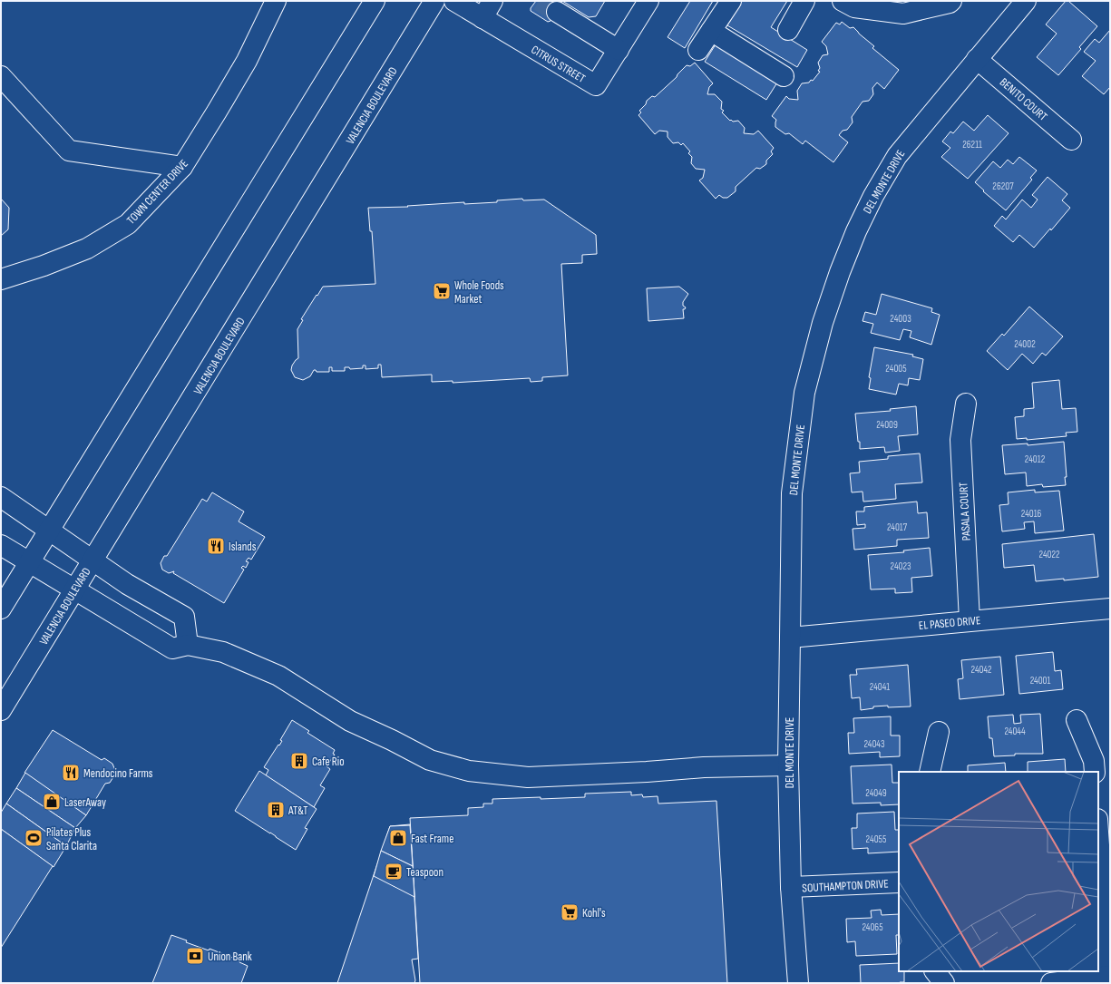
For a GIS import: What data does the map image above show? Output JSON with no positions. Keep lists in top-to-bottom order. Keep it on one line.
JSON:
{"streets":{"street":["CITRUS STREET","BENITO COURT","VALENCIA BOULEVARD","DEL MONTE DRIVE","TOWN CENTER DRIVE","PASALA COURT","EL PASEO DRIVE","SOUTHAMPTON DRIVE"]},"crossings":[["BENITO COURT","DEL MONTE DRIVE"],["DEL MONTE DRIVE","EL PASEO DRIVE"],["DEL MONTE DRIVE","SOUTHAMPTON DRIVE"],["PASALA COURT","EL PASEO DRIVE"]],"places":{"supermarket":["Whole Foods Market","Kohl's"],"restaurant":["Islands","Mendocino Farms"],"building":["Cafe Rio","AT&T"],"shop":["LaserAway","Fast Frame"],"sports":["Pilates Plus Santa Clarita"],"cafe":["Teaspoon"],"bank":["Union Bank"]},"house_numbers":["26211","26207","24003","24002","24005","24009","24012","24016","24017","24022","24023","24042","24001","24041","24044","24043","24049","24055","24065"]}
